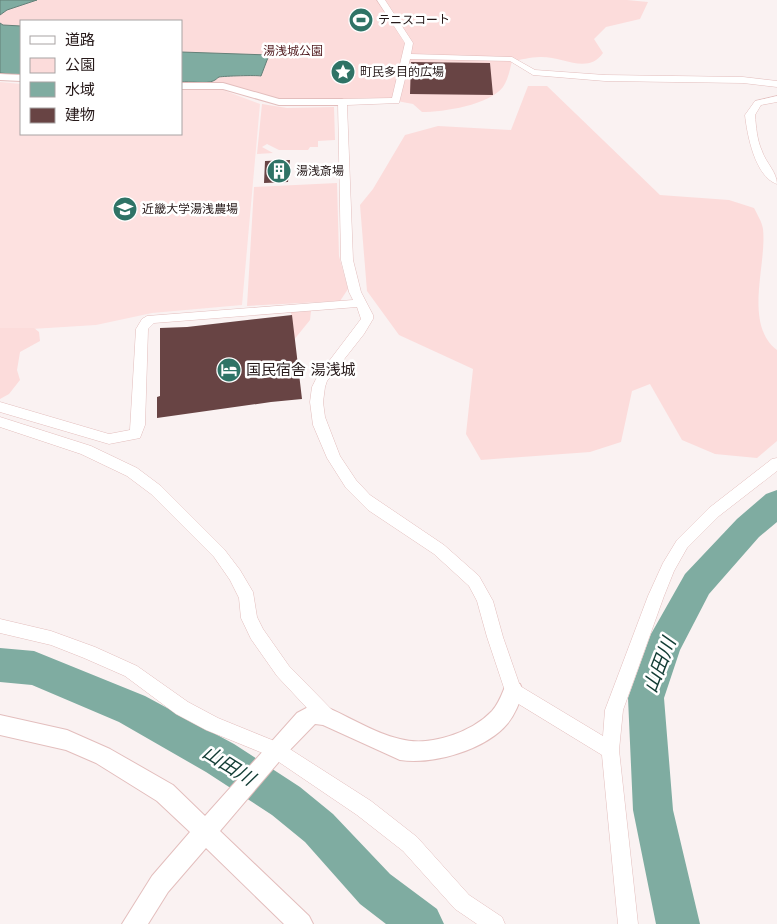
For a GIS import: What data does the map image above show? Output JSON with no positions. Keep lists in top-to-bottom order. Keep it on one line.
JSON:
{"water":["山田川"],"parks":["湯浅城公園"],"places":{"sports":["テニスコート"],"place":["町民多目的広場"],"building":["湯浅斎場"],"school or university":["近畿大学湯浅農場"],"hotel":["国民宿舎 湯浅城"]},"legend":["道路","公園","水域","建物"]}
